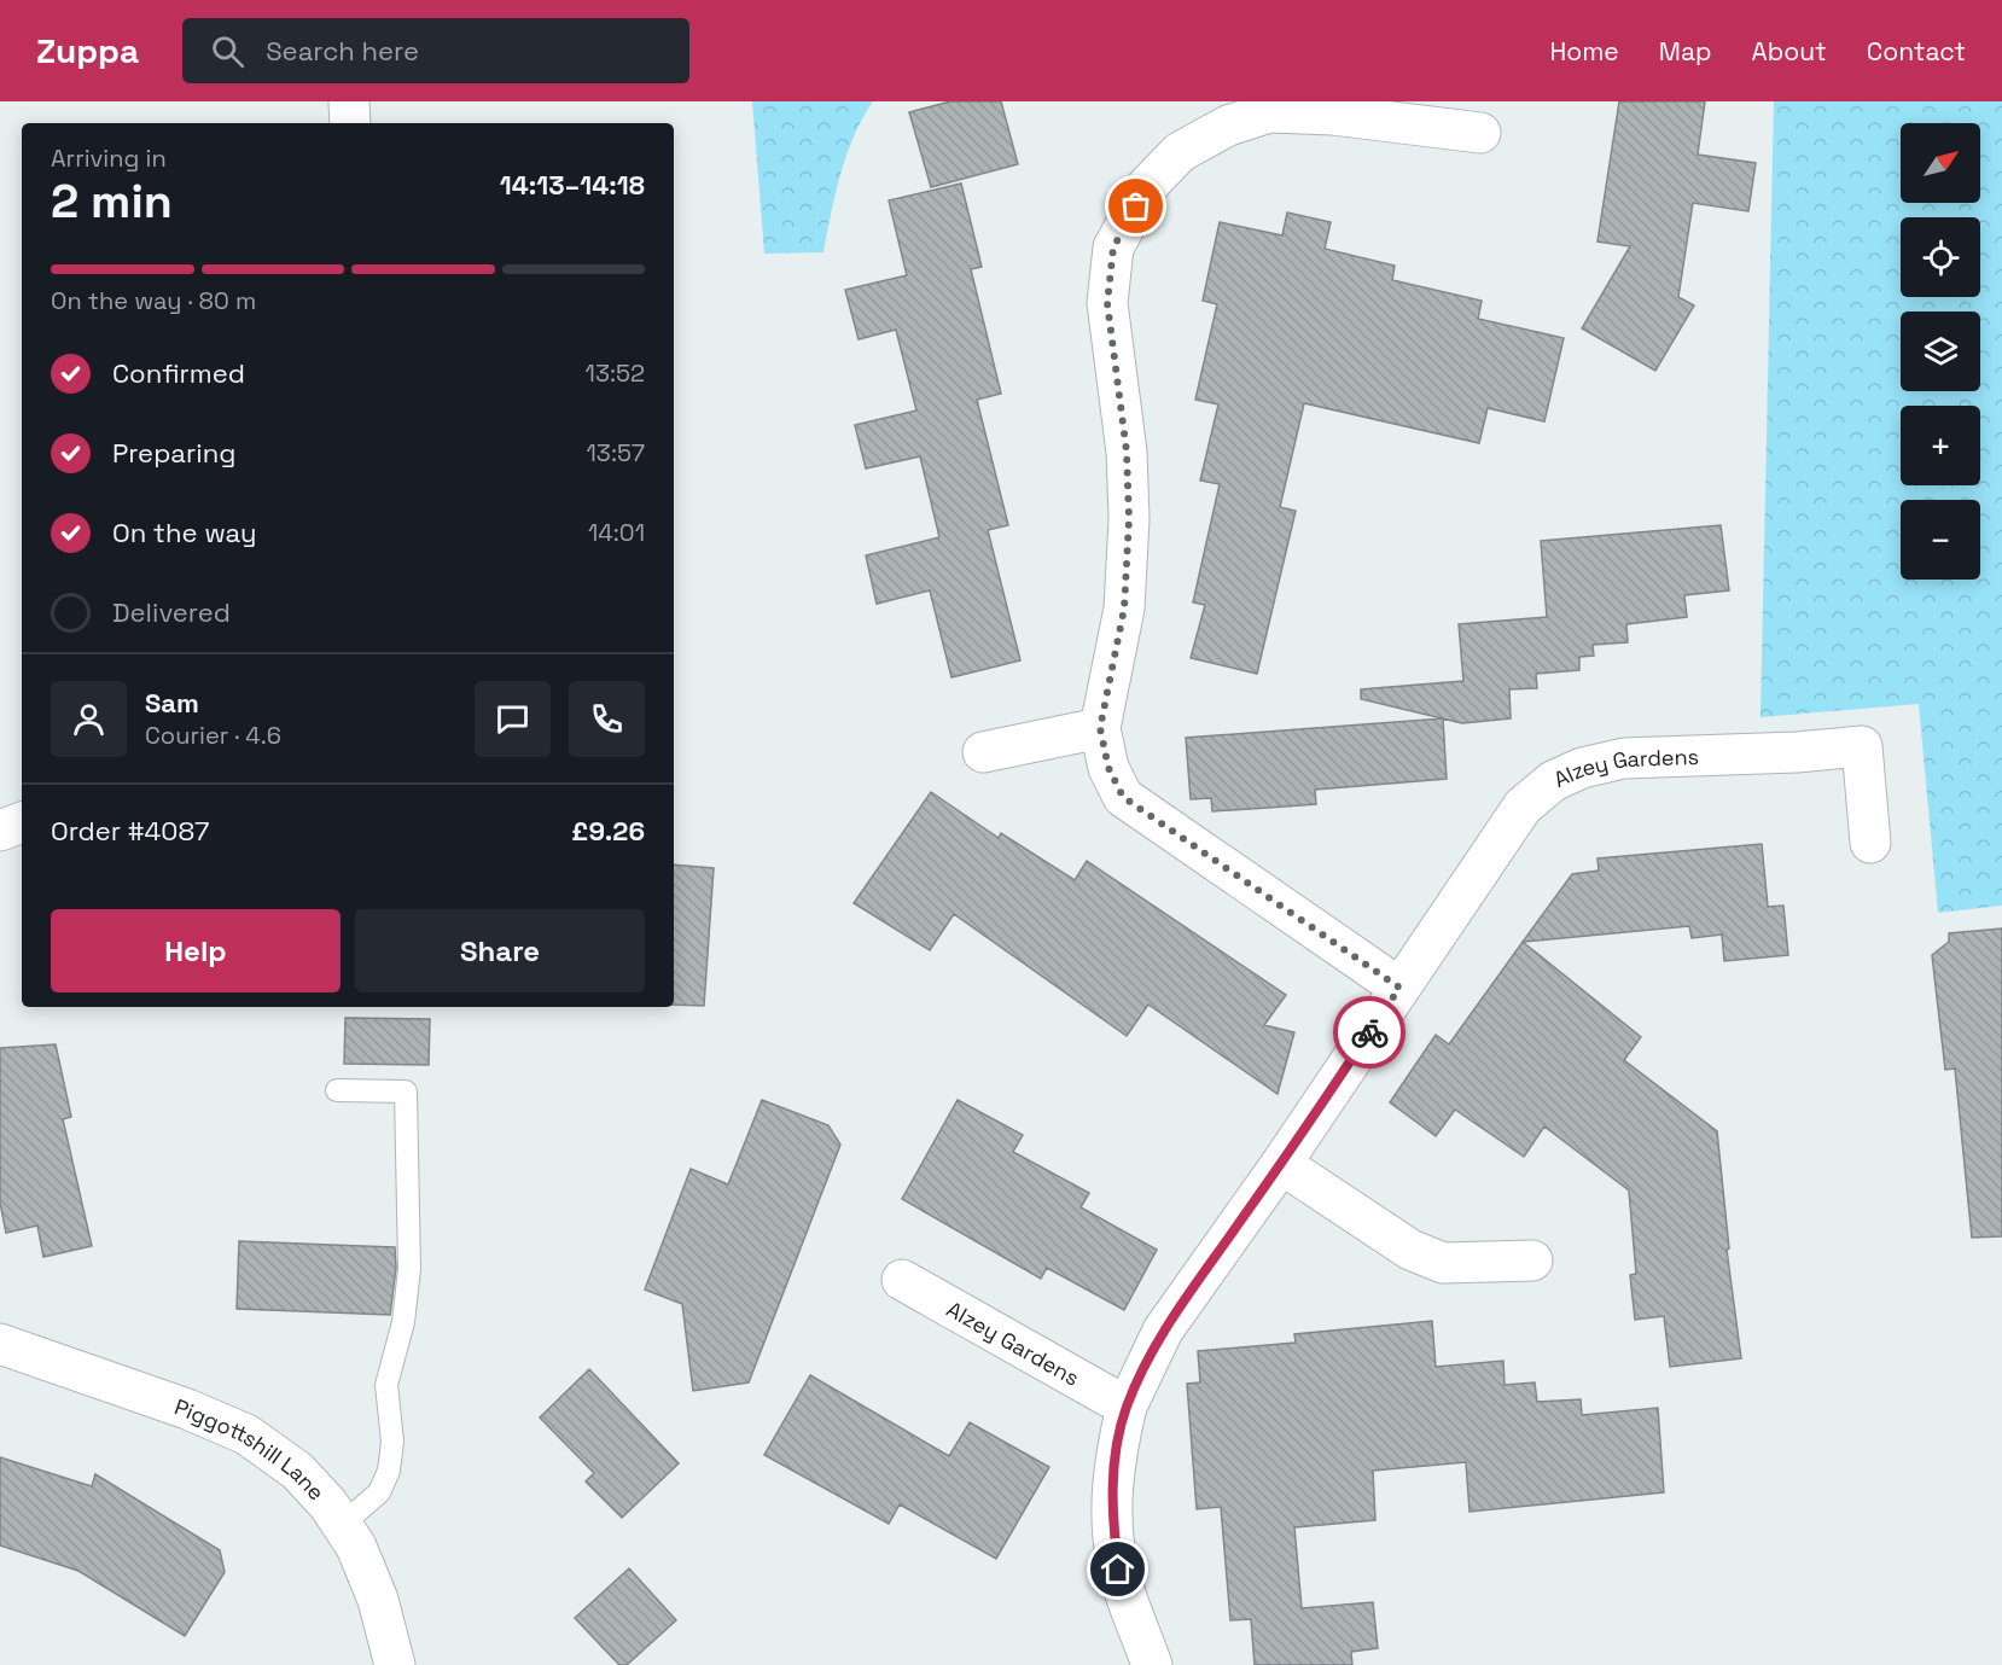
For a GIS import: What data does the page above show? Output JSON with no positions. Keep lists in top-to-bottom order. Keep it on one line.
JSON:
{"streets":{"street":["Alzey Gardens","Piggottshill Lane"]},"north":"top right","page":{"header":"Zuppa","search":"Search here","nav":["Home","Map","About","Contact"],"map_buttons":["+","−"],"heading":["2 min","Arriving in","14:13–14:18"],"panel":["Sam","Courier · 4.6","Order #4087","£9.26"],"bar":"On the way · 80 m","list":[["Confirmed","13:52"],["Preparing","13:57"],["On the way","14:01"],"Delivered"],"buttons":["Help","Share"]}}
